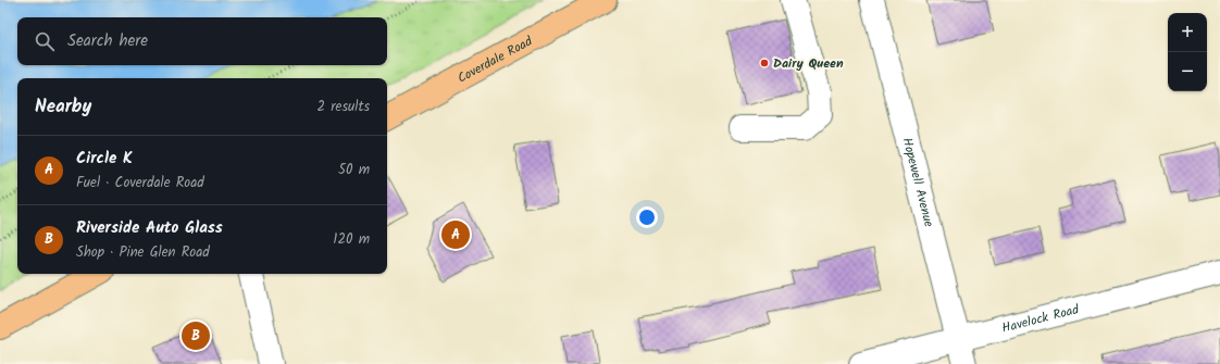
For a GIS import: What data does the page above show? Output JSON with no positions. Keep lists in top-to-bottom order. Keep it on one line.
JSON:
{"streets":{"main road":["Coverdale Road"],"street":["Hopewell Avenue","Havelock Road"]},"crossings":[["Hopewell Avenue","Havelock Road"]],"places":["Dairy Queen"],"page":{"map_buttons":["+","−"],"search":"Search here","heading":["Nearby","2 results"],"list":[{"mark":"A","name":"Circle K","note":"Fuel · Coverdale Road","value":"50 m"},{"mark":"B","name":"Riverside Auto Glass","note":"Shop · Pine Glen Road","value":"120 m"}],"pins":["A","B"]}}
